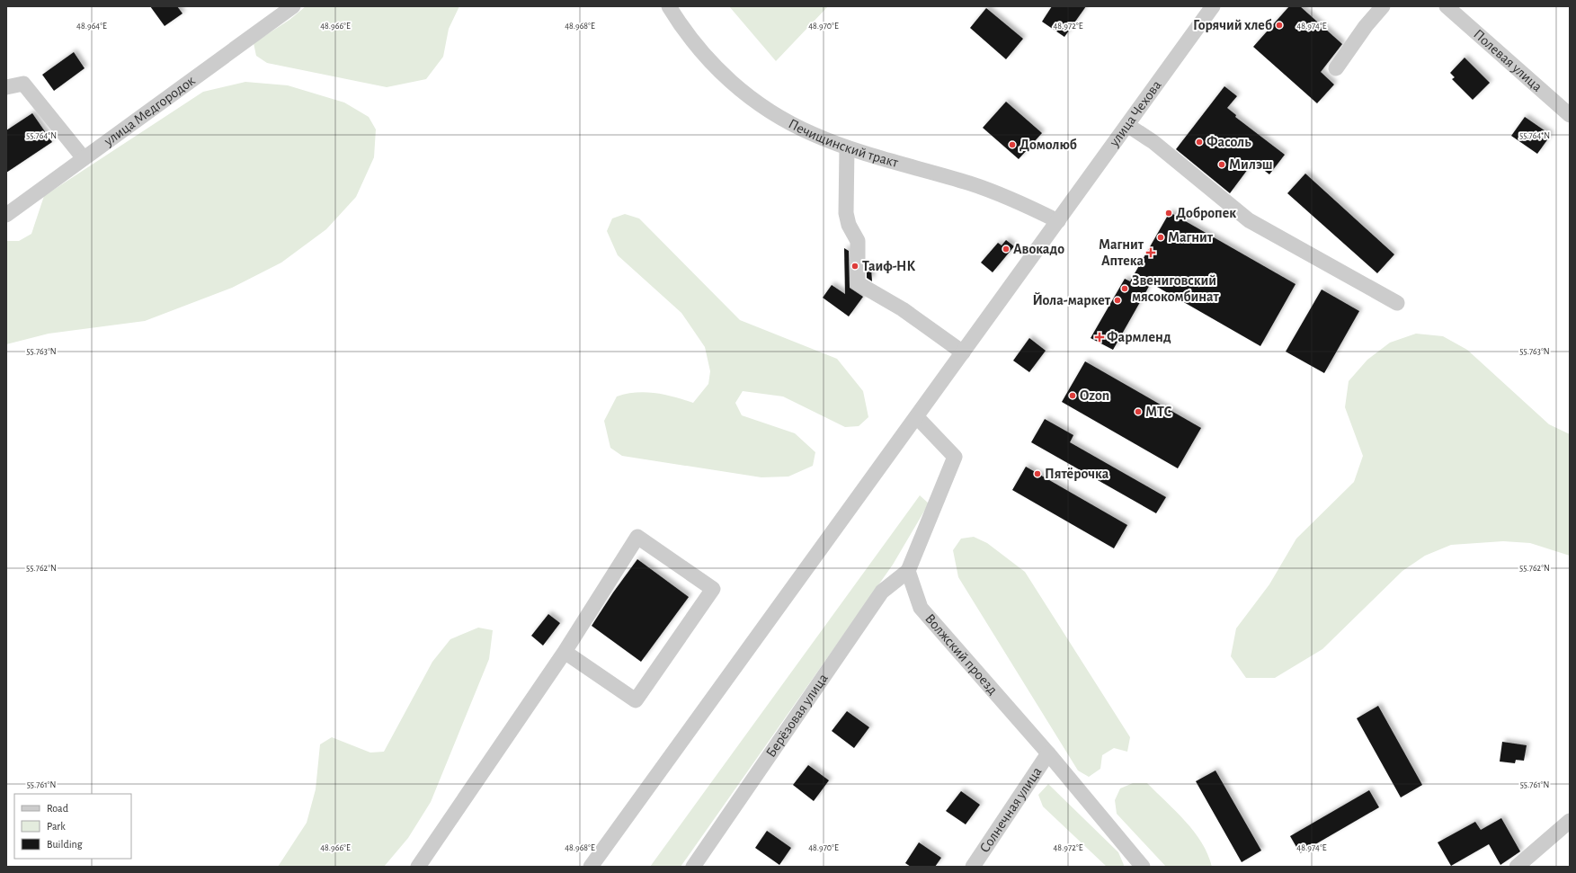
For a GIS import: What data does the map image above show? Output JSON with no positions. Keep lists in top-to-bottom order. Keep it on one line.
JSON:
{"streets":{"street":["Полевая улица","улица Медгородок","улица Чехова","Печищинский тракт","Волжский проезд","Берёзовая улица","Солнечная улица"]},"crossings":[["улица Чехова","Печищинский тракт"],["Волжский проезд","Берёзовая улица"],["Волжский проезд","Солнечная улица"]],"places":{"other":["Горячий хлеб","Фасоль","Домолюб","Милэш","Добропек","Магнит","Авокадо","Таиф-НК","Звениговский мясокомбинат","Йола-маркет","Ozon","МТС","Пятёрочка"],"health":["Магнит Аптека","Фармленд"]},"legend":["Road","Park","Building"],"coordinates":["48.964°E","48.966°E","48.968°E","48.970°E","48.972°E","48.974°E","55.764°N","55.763°N","55.762°N","55.761°N"]}
